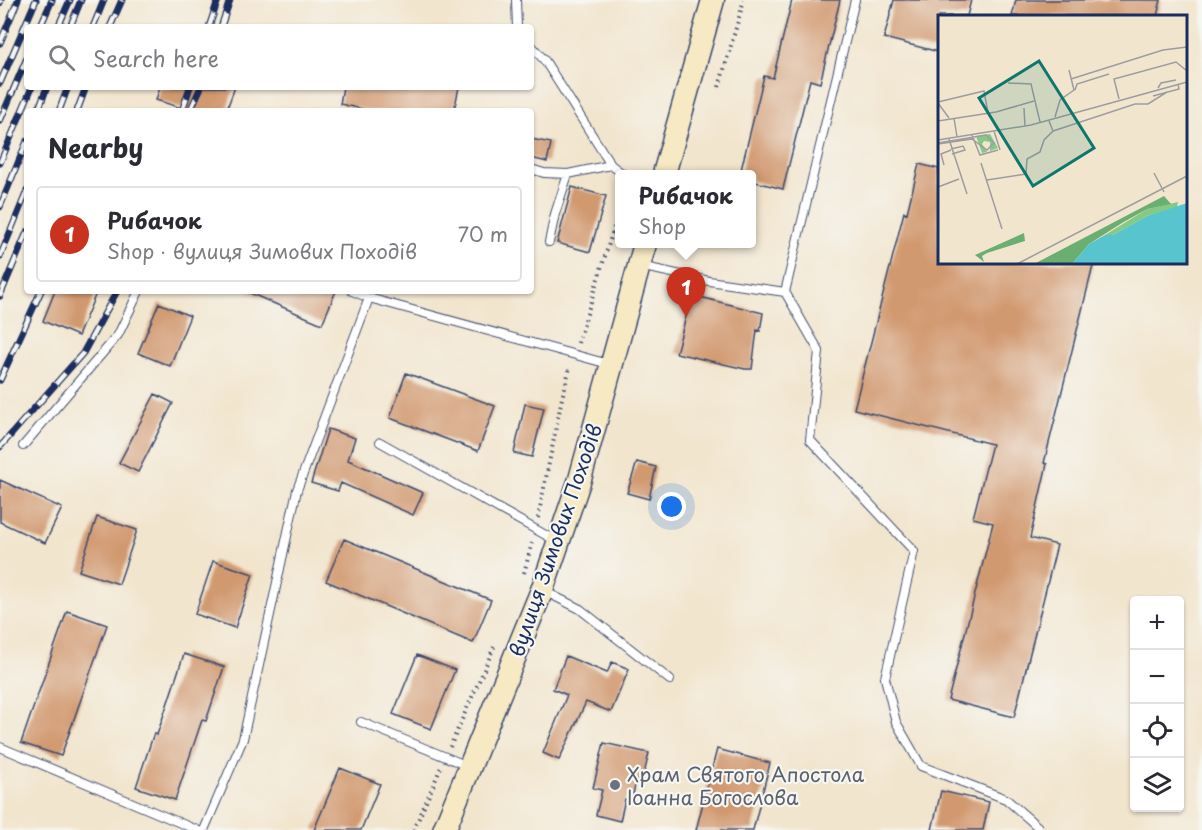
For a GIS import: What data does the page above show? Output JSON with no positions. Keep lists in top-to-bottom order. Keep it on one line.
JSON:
{"streets":{"main road":["вулиця Зимових Походів"]},"places":["Храм Святого Апостола Іоанна Богослова"],"page":{"search":"Search here","heading":"Nearby","popup":["Рибачок","Shop"],"list":[{"mark":"1","name":"Рибачок","note":"Shop · вулиця Зимових Походів","value":"70 m"}],"pins":"1","map_buttons":["+","−"]}}
